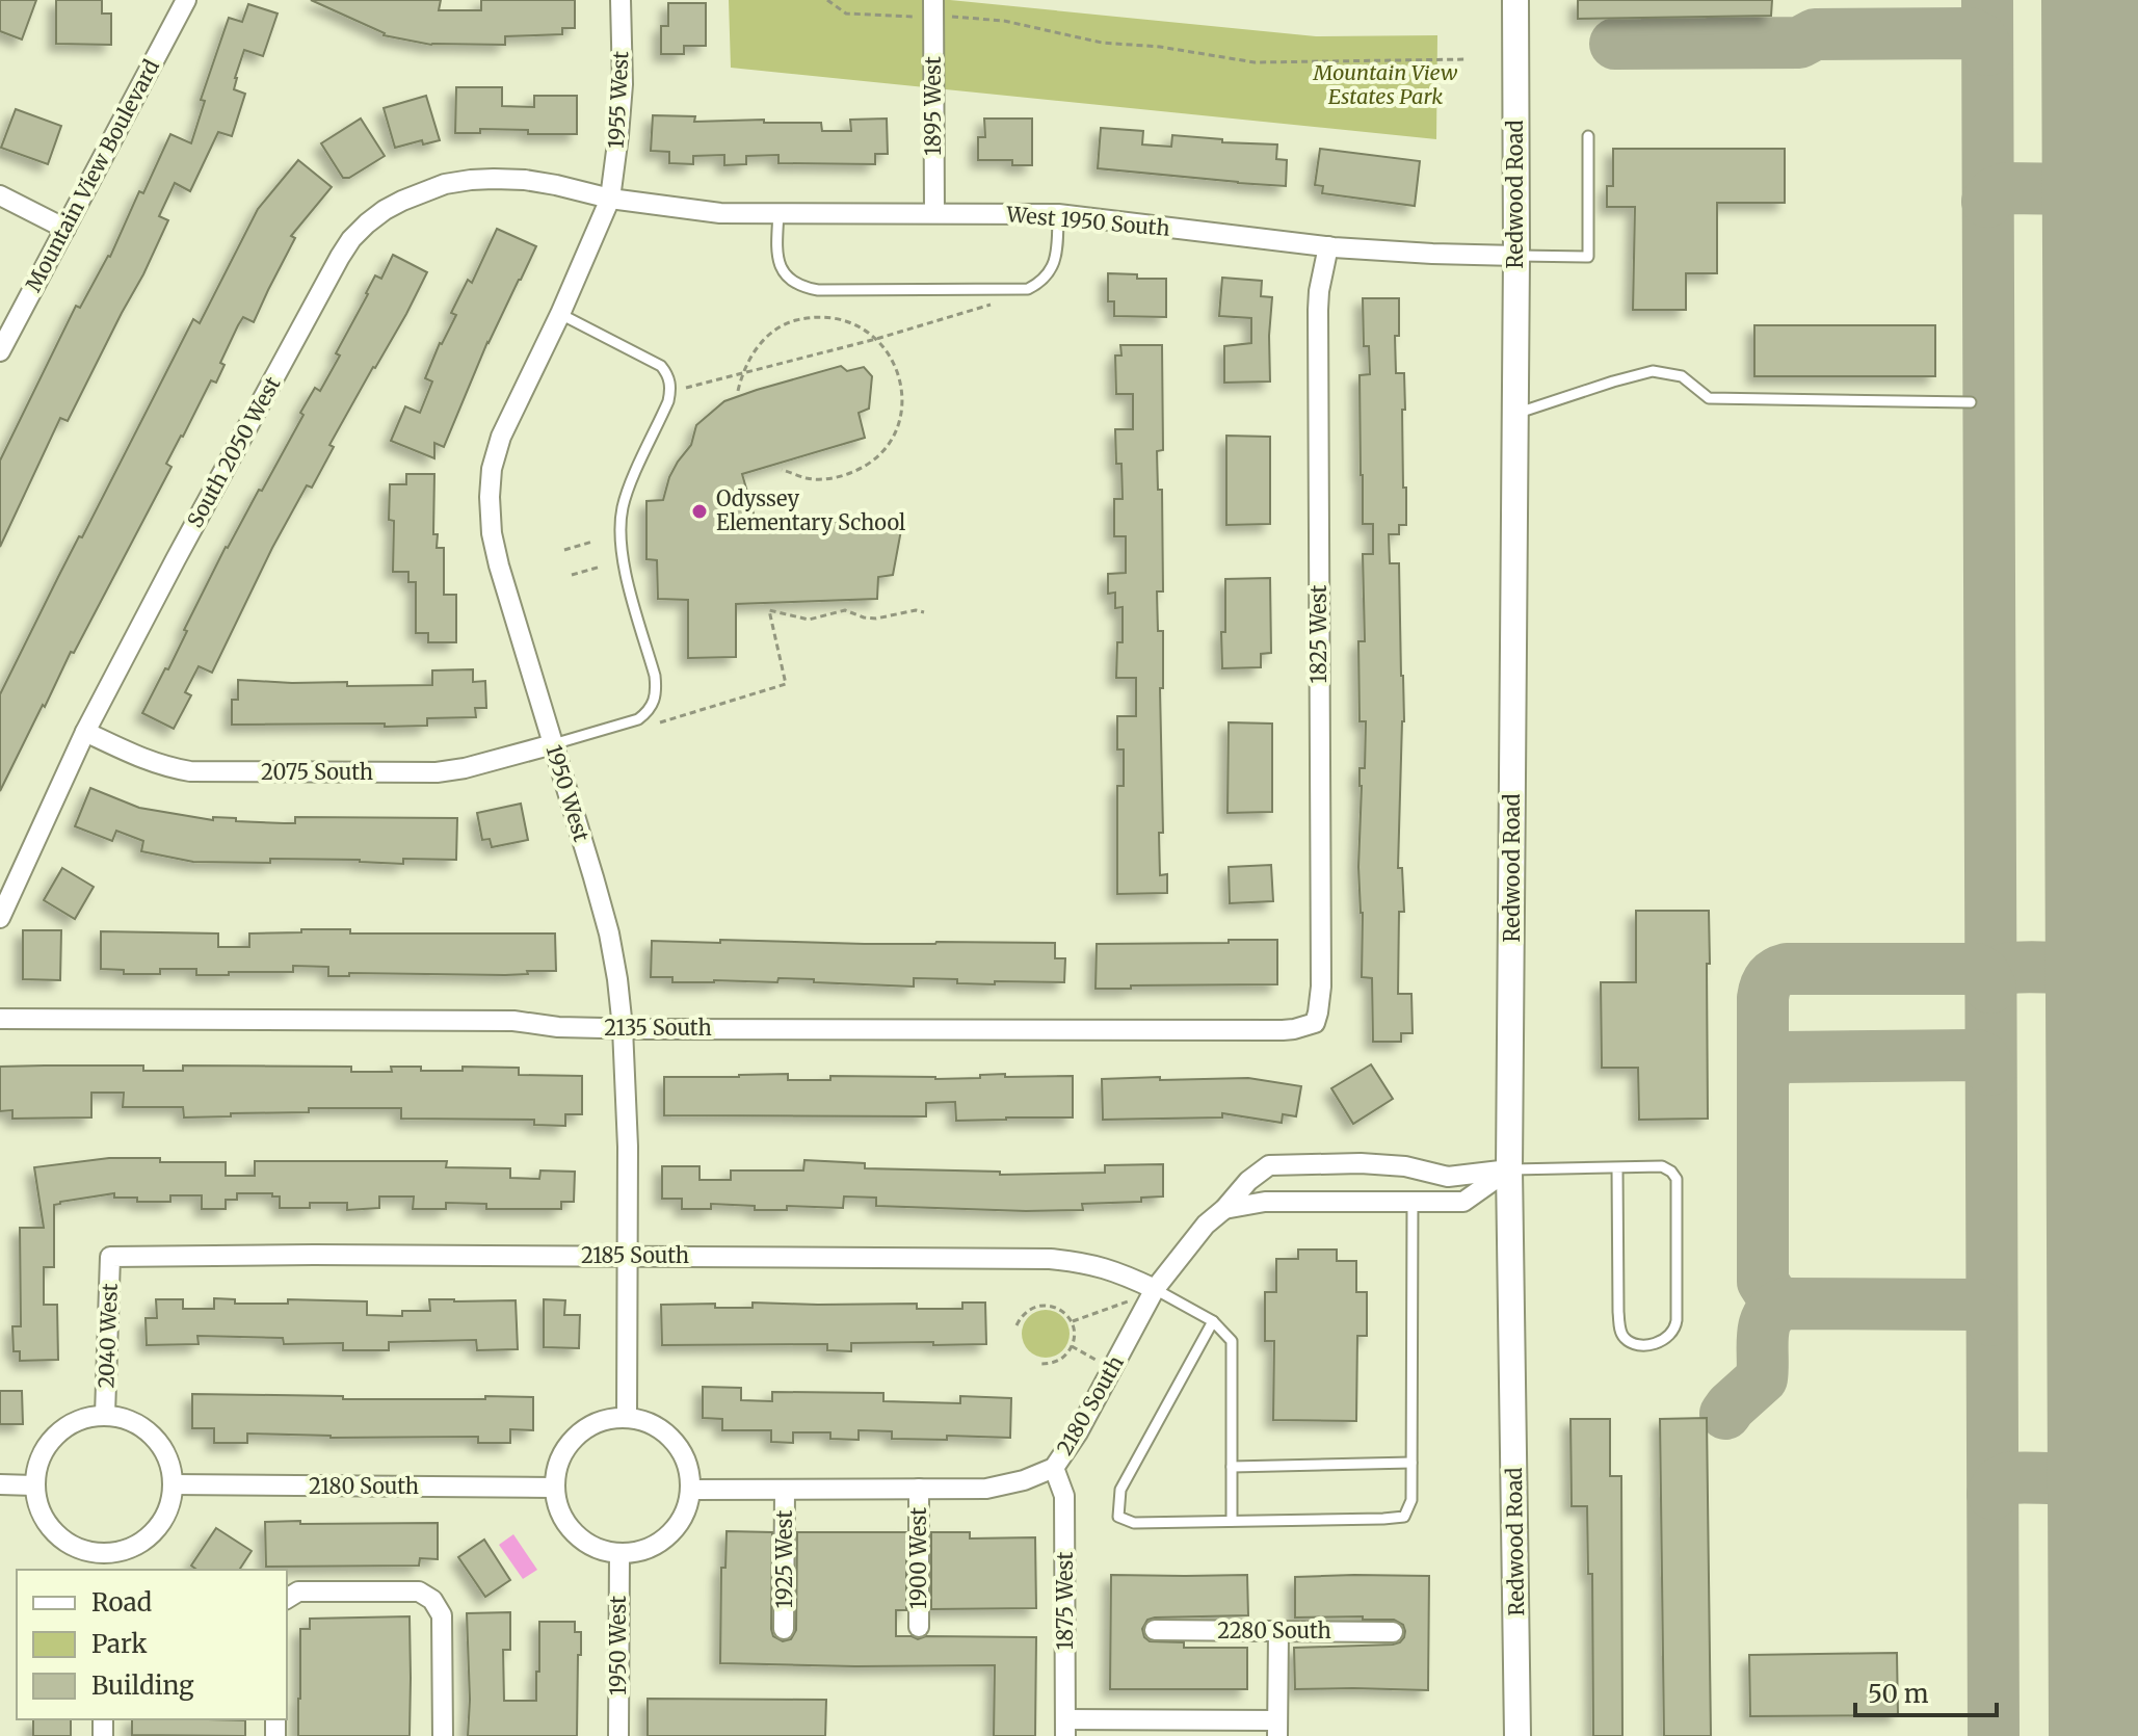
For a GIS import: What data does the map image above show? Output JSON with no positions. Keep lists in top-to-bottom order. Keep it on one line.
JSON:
{"streets":{"main road":["Redwood Road"],"street":["1955 West","1895 West","Mountain View Boulevard","West 1950 South","South 2050 West","1825 West","2075 South","1950 West","2135 South","2185 South","2040 West","2180 South","1900 West","1925 West","1875 West","2280 South"]},"crossings":[["1955 West","West 1950 South"],["1955 West","South 2050 West"],["1955 West","1950 West"],["1895 West","West 1950 South"],["Redwood Road","West 1950 South"],["Redwood Road","2180 South"],["West 1950 South","South 2050 West"],["West 1950 South","1825 West"],["West 1950 South","1950 West"],["South 2050 West","2075 South"],["South 2050 West","1950 West"],["1825 West","2135 South"],["2075 South","1950 West"],["1950 West","2135 South"],["1950 West","2185 South"],["1950 West","2180 South"],["2185 South","2040 West"],["2185 South","2180 South"],["2040 West","2180 South"],["2180 South","1900 West"],["2180 South","1925 West"],["2180 South","1875 West"]],"parks":["Mountain View Estates Park"],"places":["Odyssey Elementary School"],"legend":["Road","Park","Building"],"scale_bar":"50 m"}
